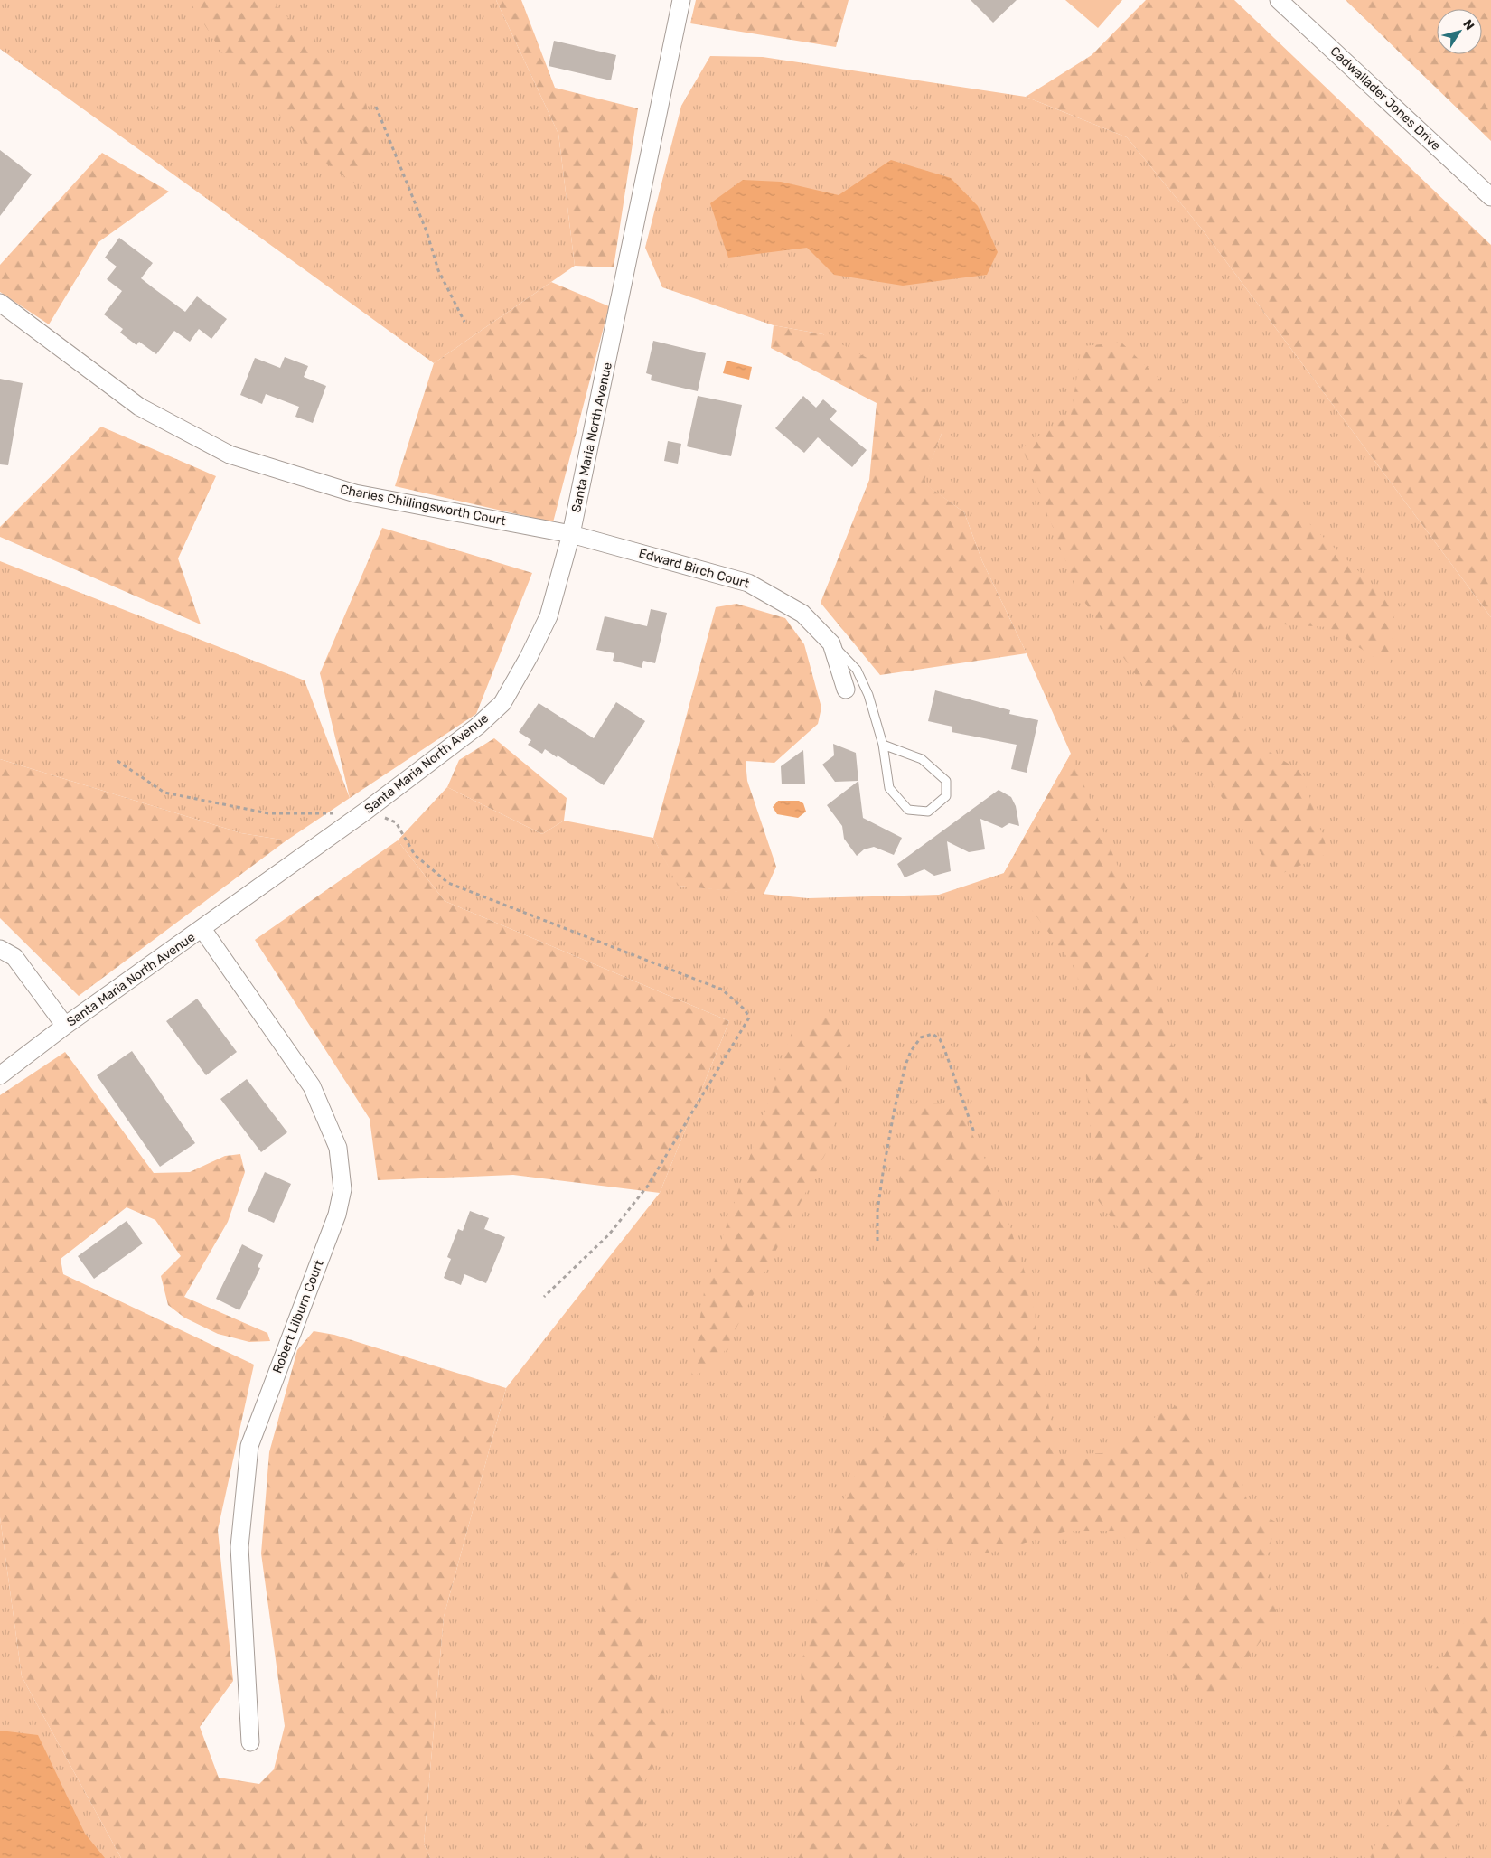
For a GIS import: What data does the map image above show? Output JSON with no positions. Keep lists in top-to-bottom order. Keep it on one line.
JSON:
{"streets":{"street":["Cadwallader Jones Drive","Santa Maria North Avenue","Charles Chillingsworth Court","Edward Birch Court","Robert Lilburn Court"]},"crossings":[["Santa Maria North Avenue","Charles Chillingsworth Court"],["Santa Maria North Avenue","Edward Birch Court"],["Santa Maria North Avenue","Robert Lilburn Court"],["Charles Chillingsworth Court","Edward Birch Court"]],"north":"top right"}
